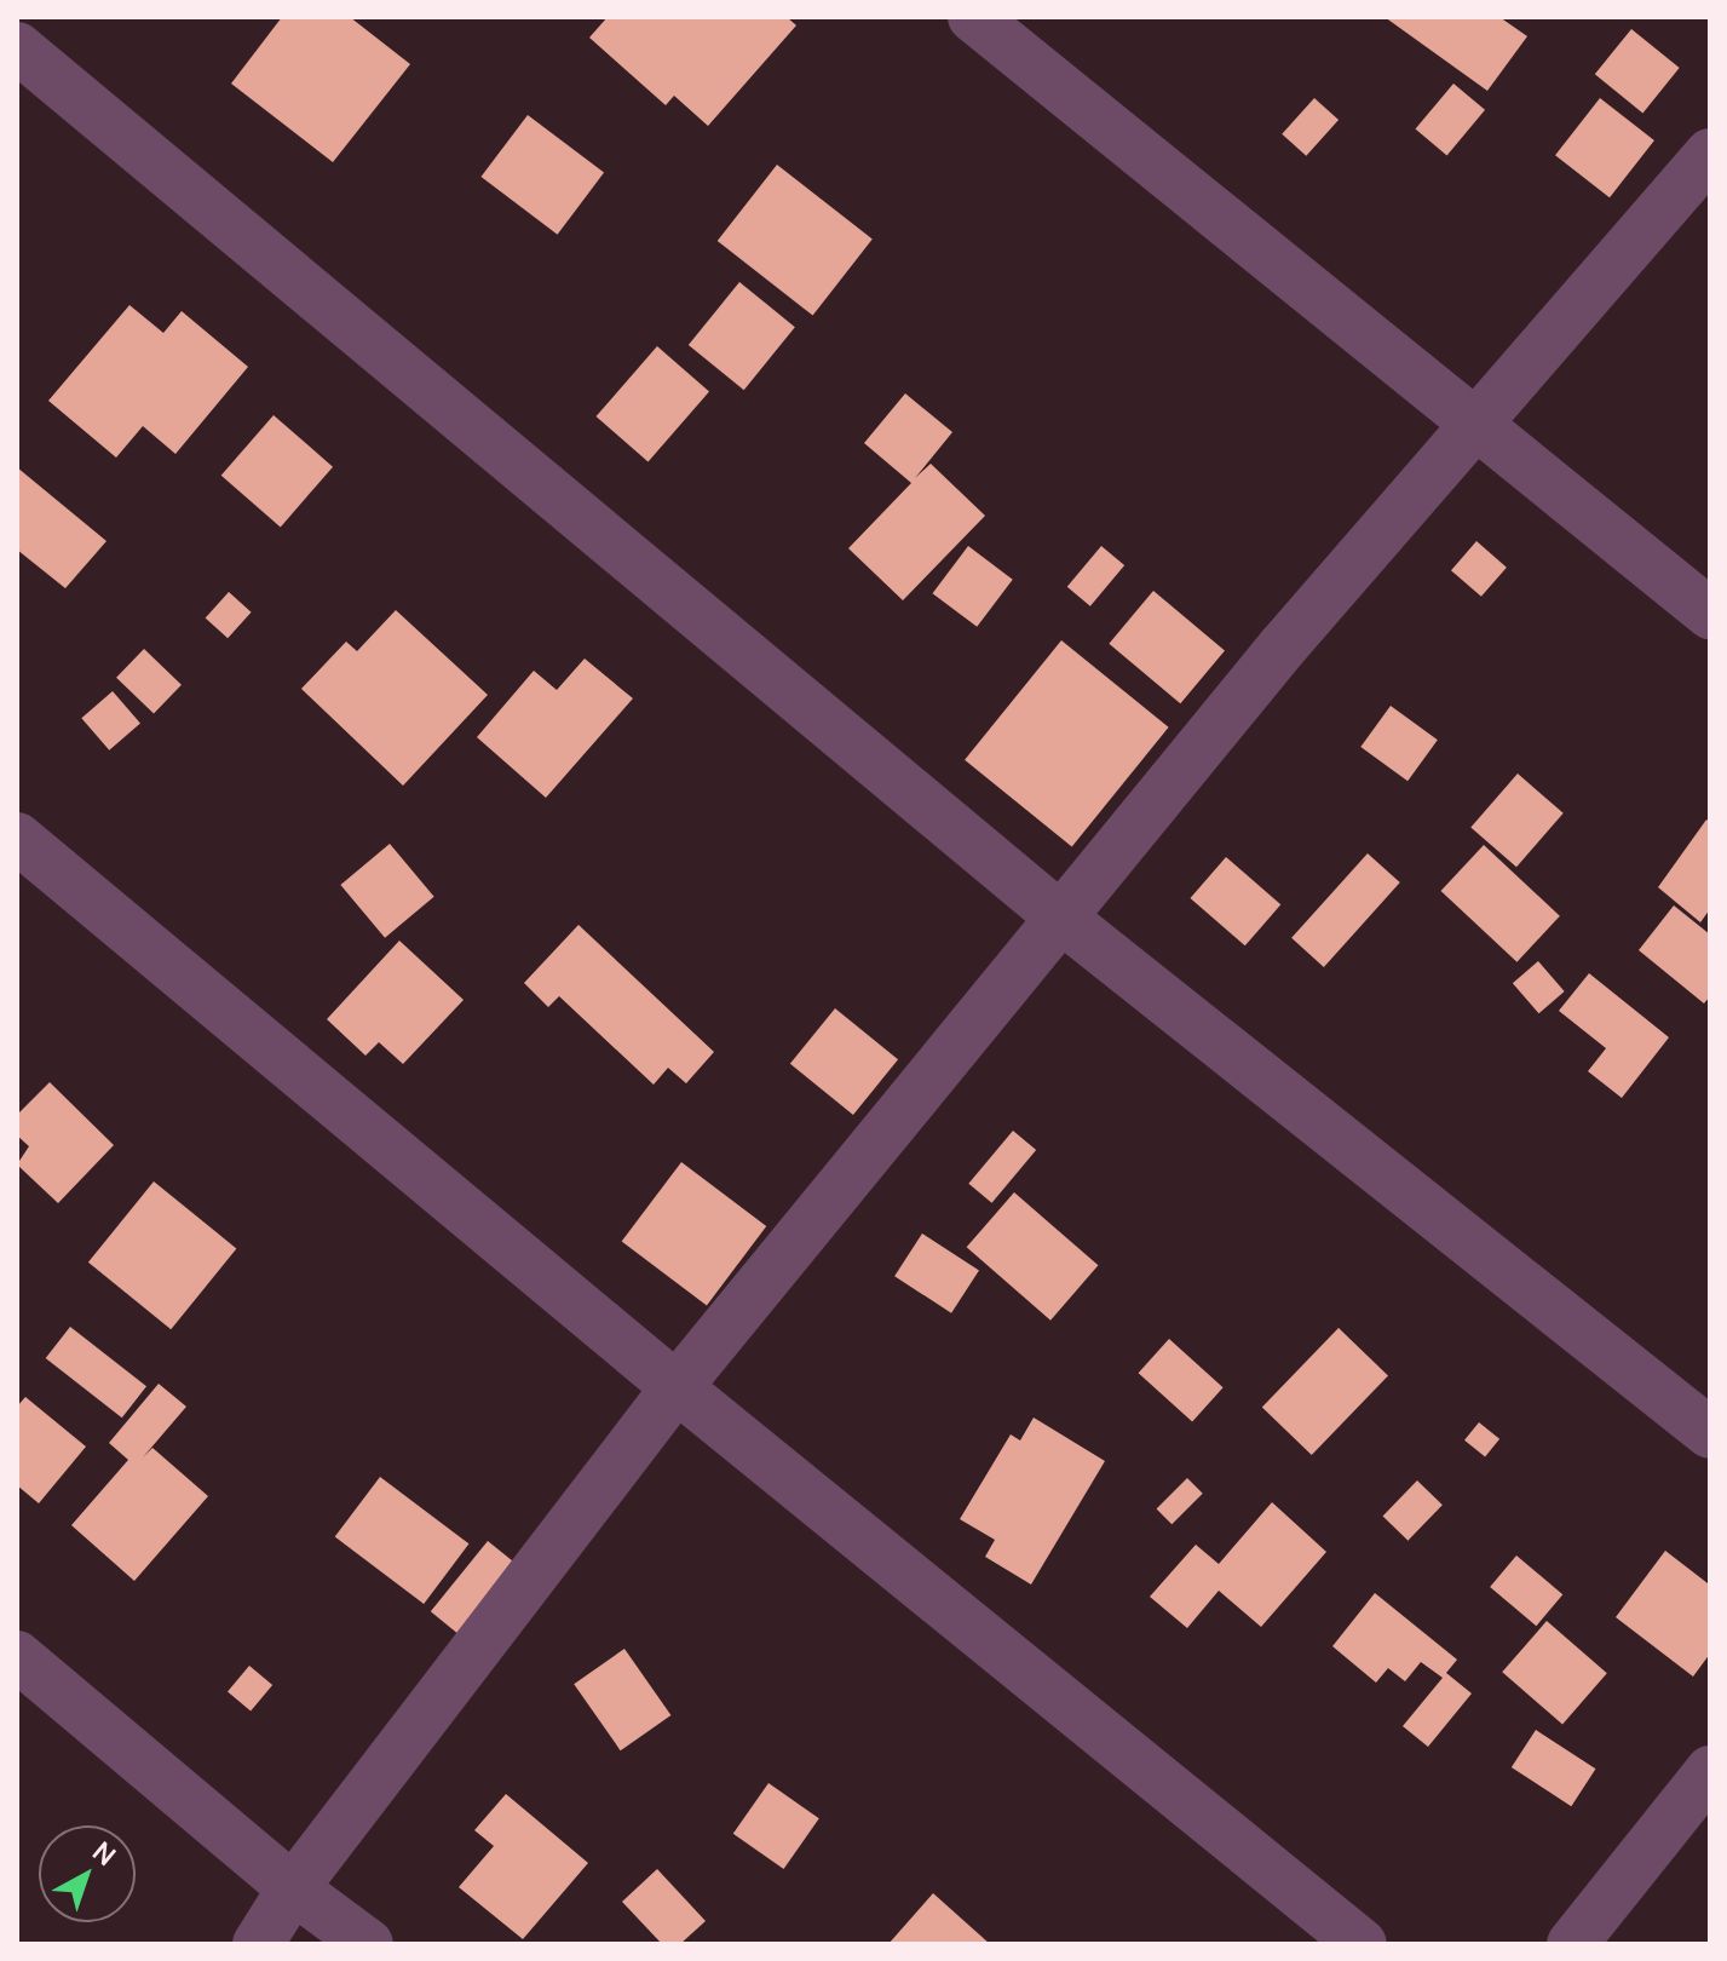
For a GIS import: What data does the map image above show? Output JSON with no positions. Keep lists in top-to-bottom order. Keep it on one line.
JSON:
{"north":"top right"}
